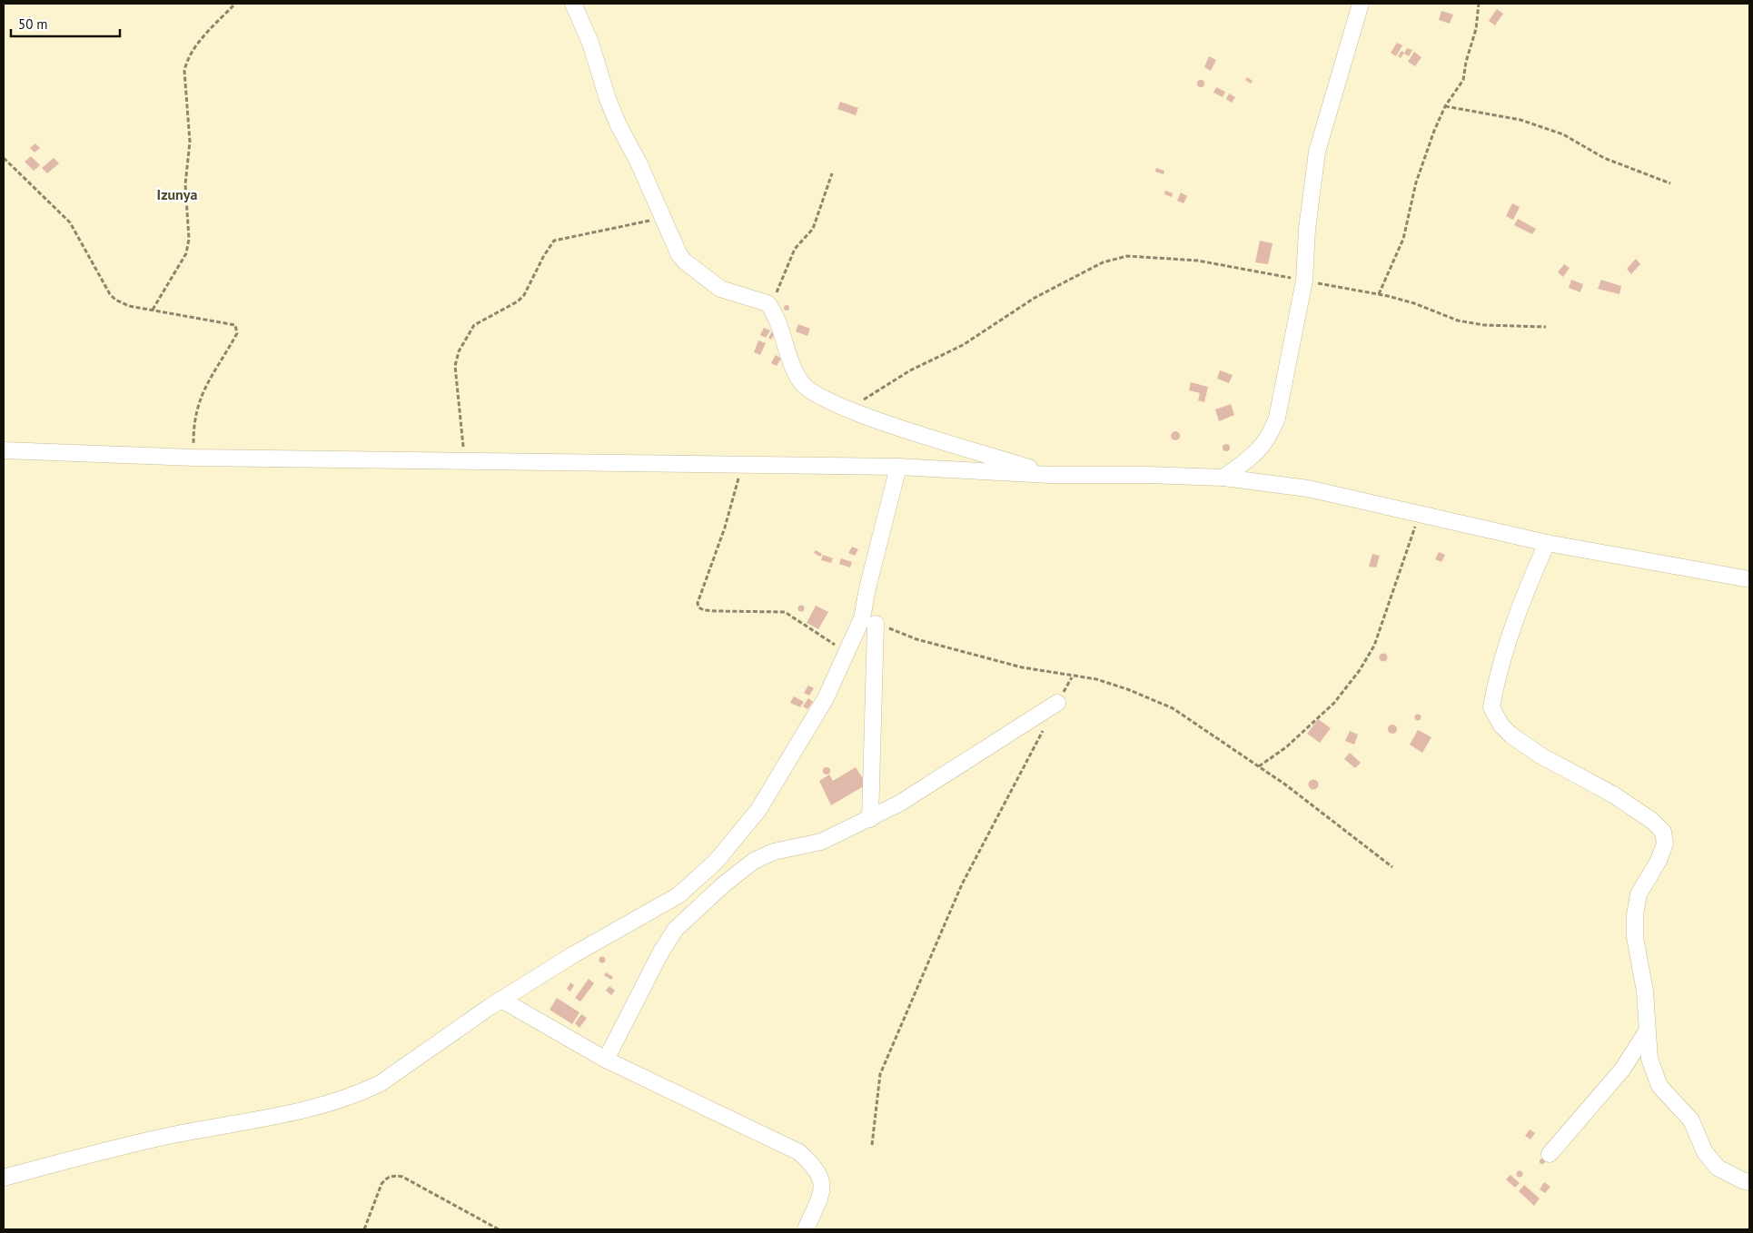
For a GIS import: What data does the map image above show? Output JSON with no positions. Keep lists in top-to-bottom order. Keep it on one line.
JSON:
{"districts":["Izunya"],"scale_bar":"50 m"}
